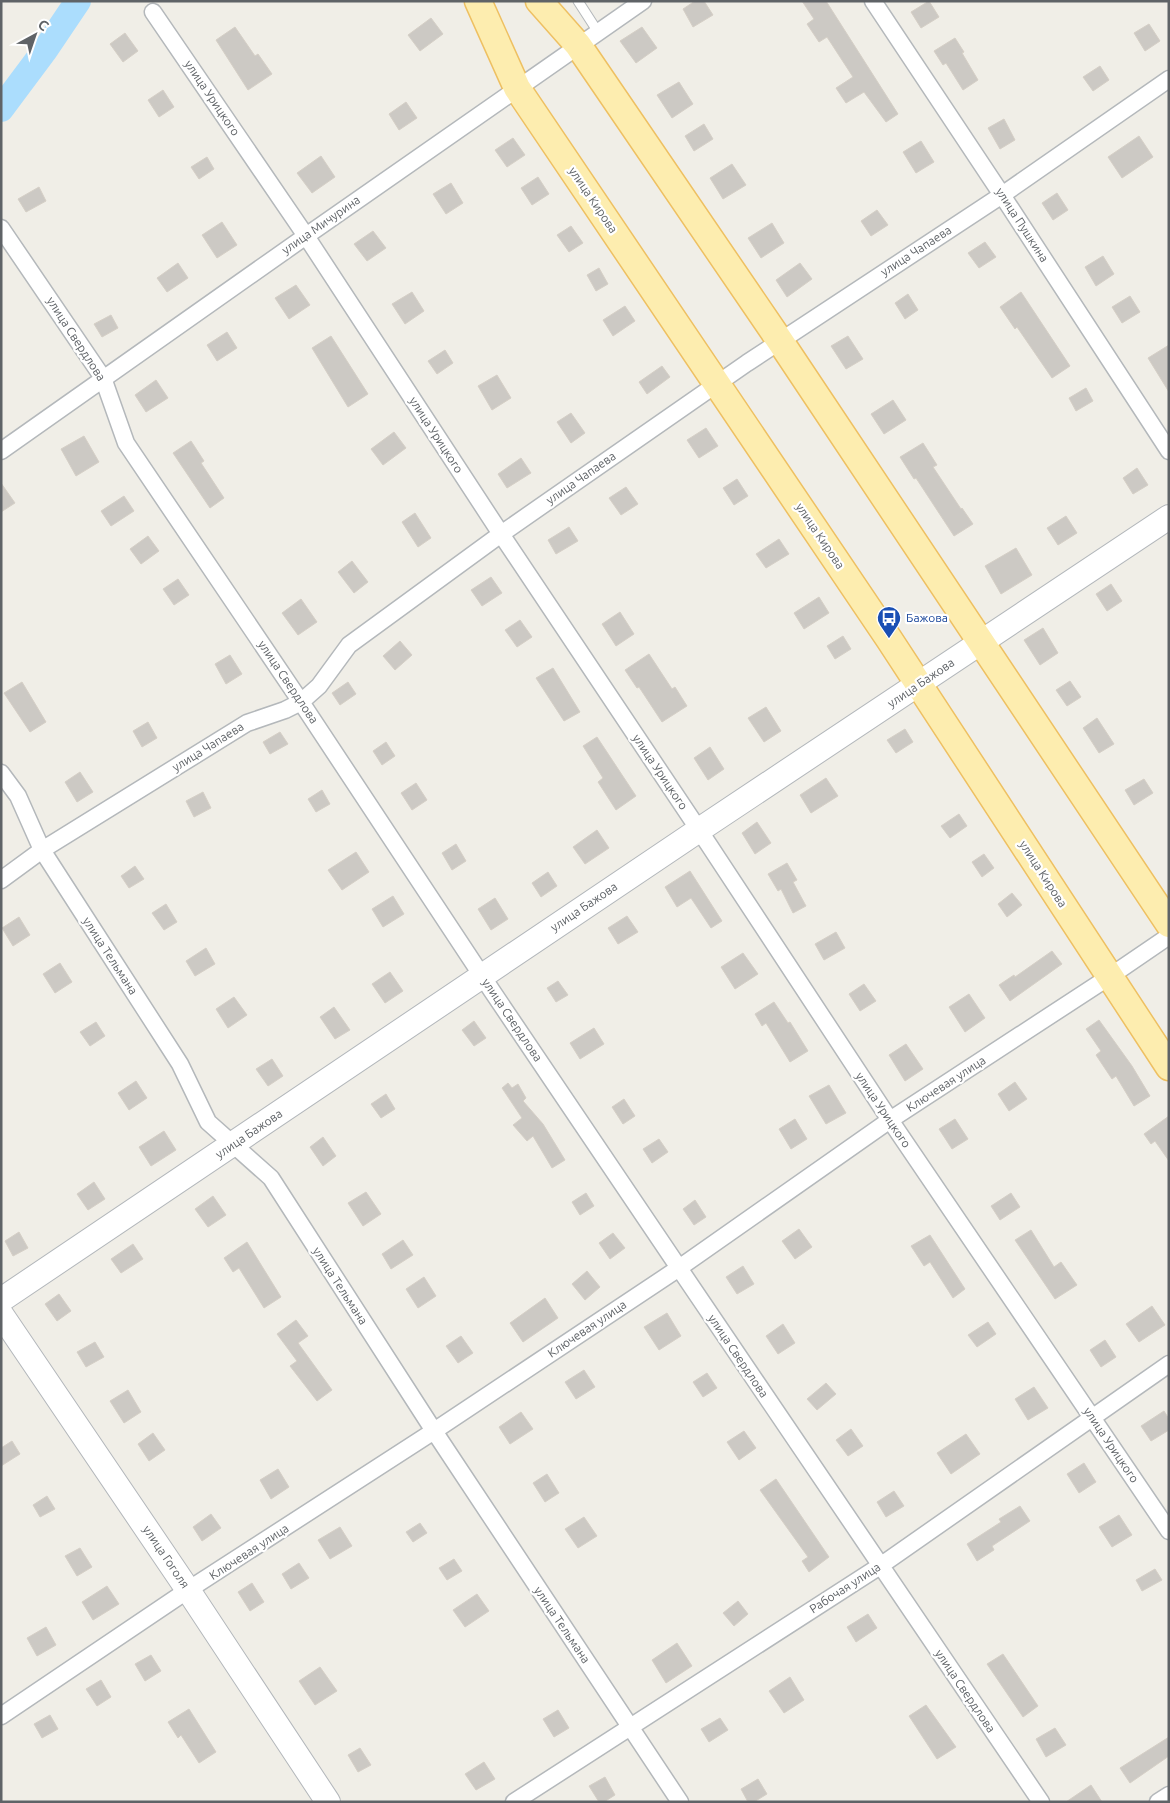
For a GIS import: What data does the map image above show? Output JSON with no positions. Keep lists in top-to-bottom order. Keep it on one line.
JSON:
{"streets":{"main road":["улица Кирова"],"street":["улица Урицкого","улица Мичурина","улица Пушкина","улица Чапаева","улица Свердлова","улица Бажова","улица Тельмана","Ключевая улица","улица Гоголя","Рабочая улица"]},"crossings":[["улица Урицкого","улица Мичурина"],["улица Урицкого","улица Чапаева"],["улица Урицкого","улица Бажова"],["улица Урицкого","Ключевая улица"],["улица Урицкого","Рабочая улица"],["улица Кирова","улица Мичурина"],["улица Кирова","улица Чапаева"],["улица Кирова","улица Бажова"],["улица Кирова","Ключевая улица"],["улица Мичурина","улица Свердлова"],["улица Пушкина","улица Чапаева"],["улица Чапаева","улица Свердлова"],["улица Чапаева","улица Тельмана"],["улица Свердлова","улица Бажова"],["улица Свердлова","Ключевая улица"],["улица Свердлова","Рабочая улица"],["улица Бажова","улица Тельмана"],["улица Тельмана","Ключевая улица"],["улица Тельмана","Рабочая улица"],["Ключевая улица","улица Гоголя"]],"places":{"bus stop":["Бажова"]},"north":"top right"}
